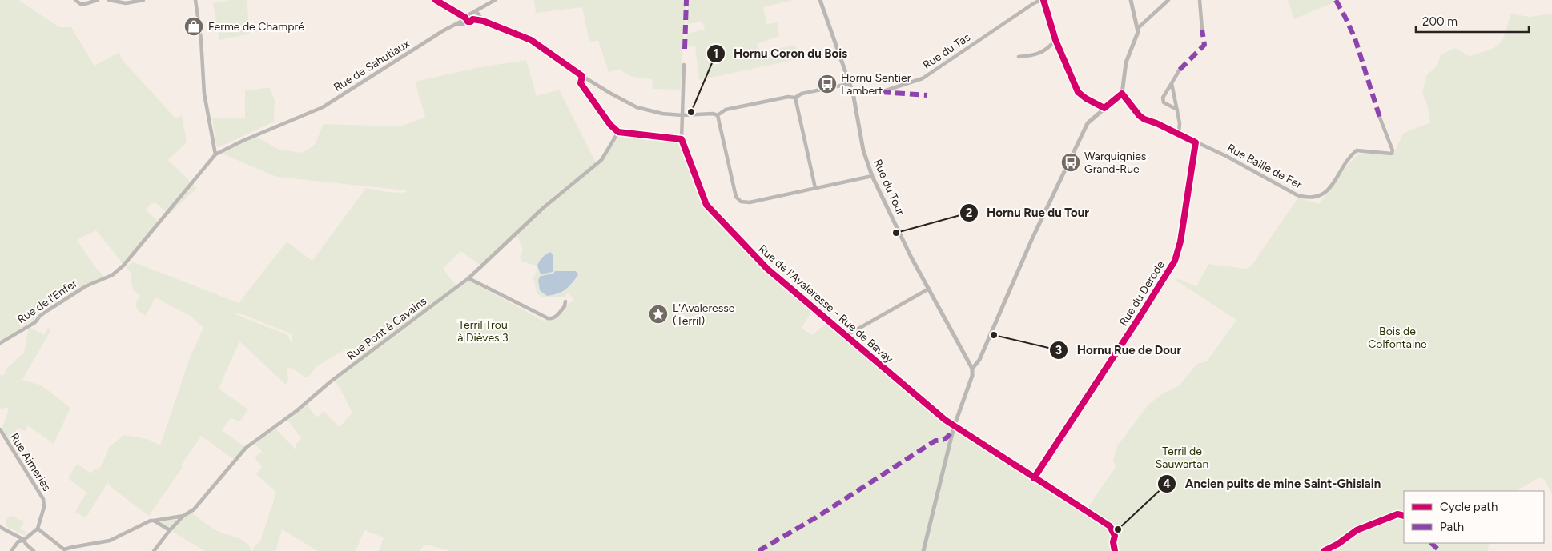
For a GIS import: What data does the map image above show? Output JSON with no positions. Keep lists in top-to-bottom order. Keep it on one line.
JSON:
{"streets":{"street":["Rue du Tas","Rue de Sahutiaux","Rue Baille de Fer","Rue du Tour","Rue du Derode","Rue de l'Enfer","Rue de l'Avaleresse - Rue de Bavay","Rue Pont à Cavains","Rue Aimeries"]},"crossings":[["Rue du Tas","Rue du Tour"],["Rue de Sahutiaux","Rue de l'Enfer"],["Rue Baille de Fer","Rue du Derode"],["Rue du Derode","Rue de l'Avaleresse - Rue de Bavay"]],"parks":["Terril Trou à Dièves 3","Bois de Colfontaine","Terril de Sauwartan"],"places":{"shop":["Ferme de Champré"],"bus stop":["Hornu Sentier Lambert","Warquignies Grand-Rue"],"other":["Hornu Coron du Bois","Hornu Rue du Tour","Hornu Rue de Dour","Ancien puits de mine Saint-Ghislain"],"place":["L'Avaleresse (Terril)"]},"legend":["Cycle path","Path"],"scale_bar":"200 m"}
